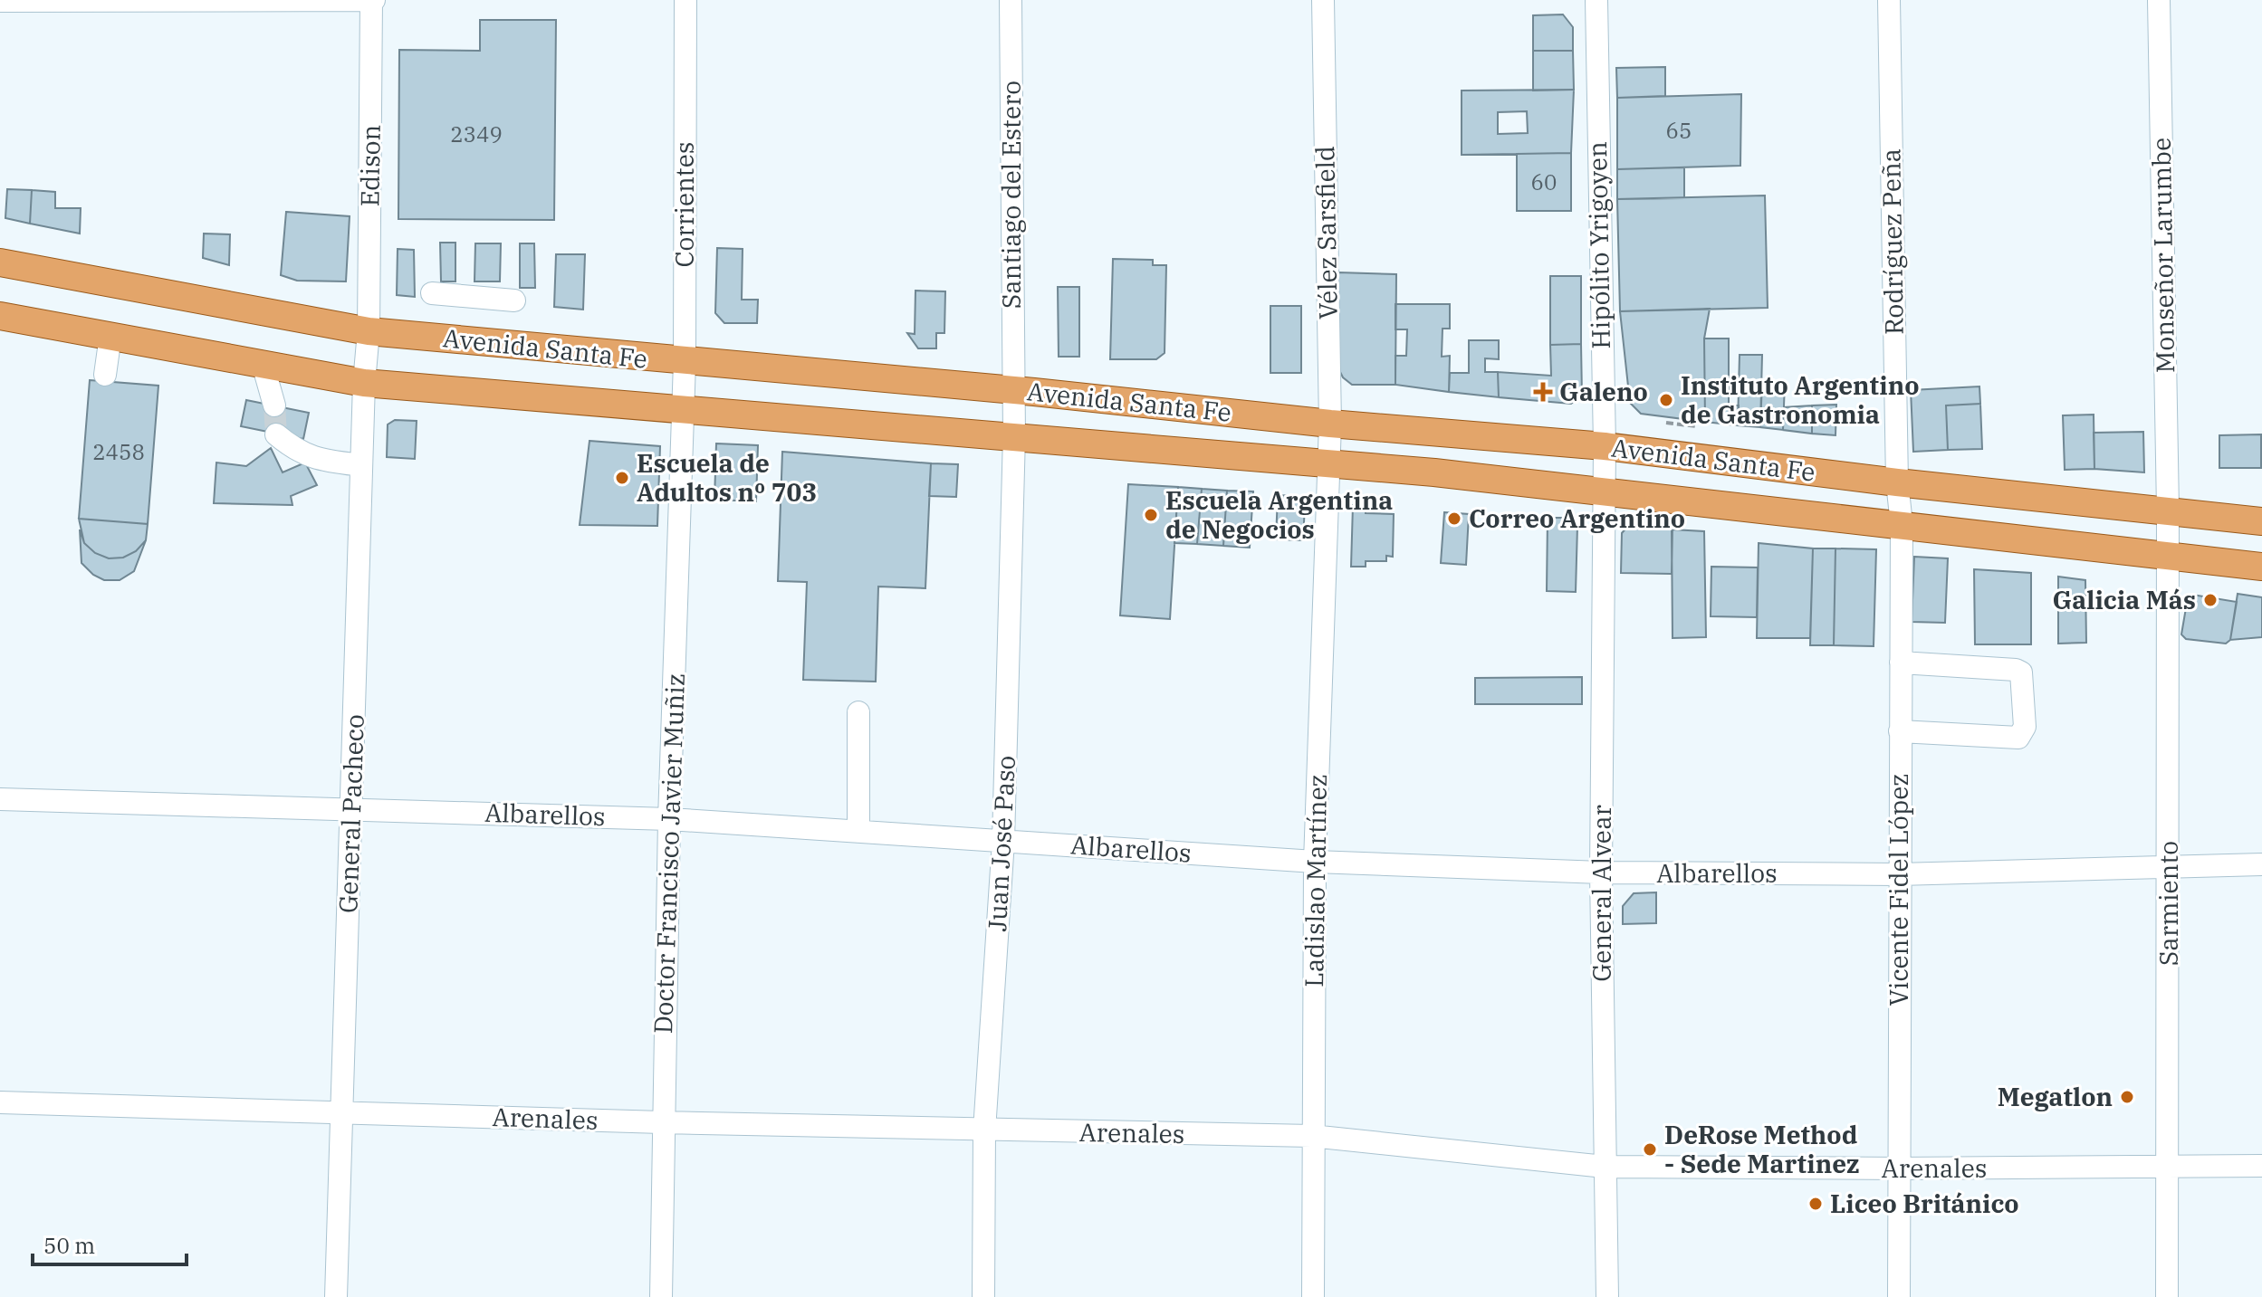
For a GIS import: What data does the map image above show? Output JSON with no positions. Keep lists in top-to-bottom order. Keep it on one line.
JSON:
{"streets":{"main road":["Avenida Santa Fe"],"street":["Edison","Santiago del Estero","Corrientes","Vélez Sarsfield","Rodríguez Peña","Hipólito Yrigoyen","Monseñor Larumbe","General Pacheco","Albarellos","Juan José Paso","Doctor Francisco Javier Muñiz","Ladislao Martínez","Vicente Fidel López","General Alvear","Sarmiento","Arenales"]},"crossings":[["Edison","Avenida Santa Fe"],["Edison","General Pacheco"],["Santiago del Estero","Avenida Santa Fe"],["Santiago del Estero","Juan José Paso"],["Corrientes","Avenida Santa Fe"],["Corrientes","Doctor Francisco Javier Muñiz"],["Vélez Sarsfield","Avenida Santa Fe"],["Vélez Sarsfield","Ladislao Martínez"],["Rodríguez Peña","Avenida Santa Fe"],["Rodríguez Peña","Vicente Fidel López"],["Hipólito Yrigoyen","Avenida Santa Fe"],["Hipólito Yrigoyen","General Alvear"],["Monseñor Larumbe","Avenida Santa Fe"],["Monseñor Larumbe","Sarmiento"],["Avenida Santa Fe","General Pacheco"],["Avenida Santa Fe","Juan José Paso"],["Avenida Santa Fe","Doctor Francisco Javier Muñiz"],["Avenida Santa Fe","Ladislao Martínez"],["Avenida Santa Fe","Vicente Fidel López"],["Avenida Santa Fe","General Alvear"],["Avenida Santa Fe","Sarmiento"],["General Pacheco","Albarellos"],["General Pacheco","Arenales"],["Albarellos","Juan José Paso"],["Albarellos","Doctor Francisco Javier Muñiz"],["Albarellos","Ladislao Martínez"],["Albarellos","Vicente Fidel López"],["Albarellos","General Alvear"],["Albarellos","Sarmiento"],["Juan José Paso","Arenales"],["Doctor Francisco Javier Muñiz","Arenales"],["Ladislao Martínez","Arenales"],["Vicente Fidel López","Arenales"],["General Alvear","Arenales"],["Sarmiento","Arenales"]],"places":{"health":["Galeno"],"other":["Instituto Argentino de Gastronomia","Escuela de Adultos nº 703","Escuela Argentina de Negocios","Correo Argentino","Galicia Más","Megatlon","DeRose Method - Sede Martinez","Liceo Británico"]},"house_numbers":["65","2349","60","2458"],"scale_bar":"50 m"}
